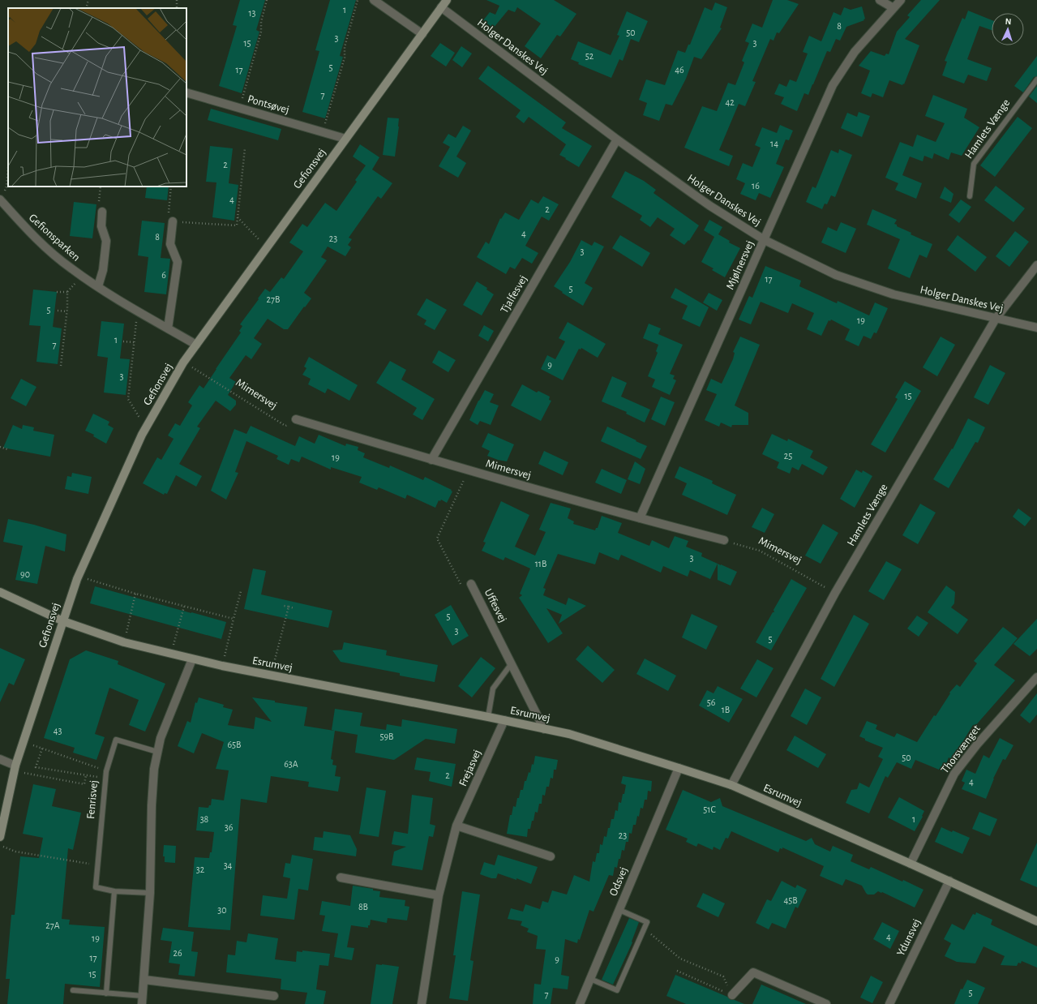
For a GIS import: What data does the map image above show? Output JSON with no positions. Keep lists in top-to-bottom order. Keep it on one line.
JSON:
{"streets":{"main road":["Gefionsvej","Esrumvej"],"street":["Holger Danskes Vej","Pontsøvej","Hamlets Vænge","Gefionsparken","Mjølnersvej","Tjalfesvej","Mimersvej","Uffesvej","Thorsvænget","Frejasvej","Odsvej","Ydunsvej"],"lane":["Fenrisvej"]},"crossings":[["Holger Danskes Vej","Hamlets Vænge"],["Holger Danskes Vej","Gefionsvej"],["Holger Danskes Vej","Mjølnersvej"],["Holger Danskes Vej","Tjalfesvej"],["Pontsøvej","Gefionsvej"],["Hamlets Vænge","Mimersvej"],["Hamlets Vænge","Esrumvej"],["Gefionsvej","Gefionsparken"],["Gefionsvej","Mimersvej"],["Gefionsvej","Esrumvej"],["Mjølnersvej","Mimersvej"],["Tjalfesvej","Mimersvej"],["Mimersvej","Uffesvej"],["Uffesvej","Esrumvej"],["Esrumvej","Thorsvænget"],["Esrumvej","Frejasvej"],["Esrumvej","Odsvej"],["Esrumvej","Ydunsvej"]],"house_numbers":["1","13","8","50","3","15","3","52","5","17","46","7","42","14","2","16","4","2","4","8","23","3","6","17","5","27B","5","19","1","7","9","3","15","25","19","3","11B","90","5","3","5","56","1B","43","59B","65B","50","63A","2","4","51C","38","1","36","23","34","32","45B","8B","30","27A","4","19","26","17","9","15","5","7"],"north":"top"}
